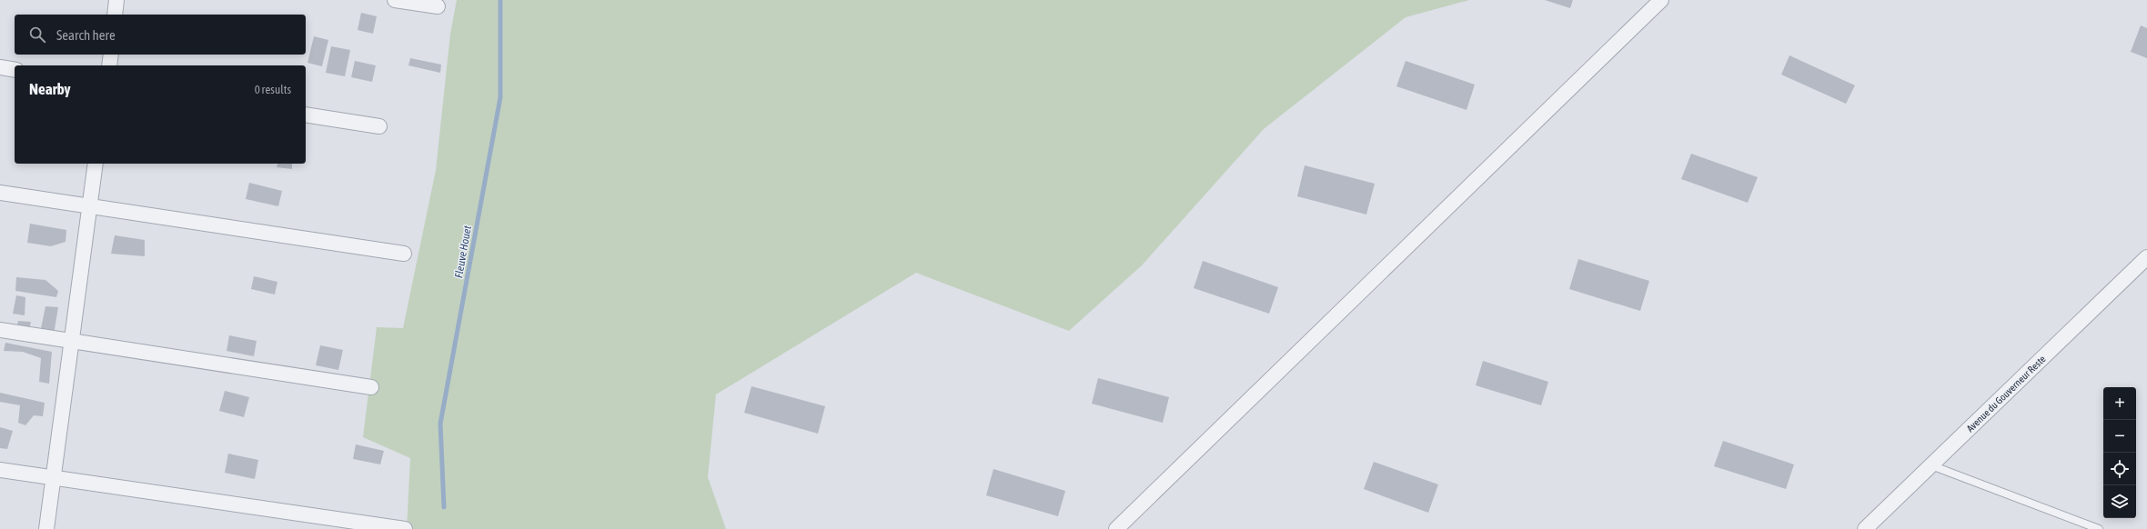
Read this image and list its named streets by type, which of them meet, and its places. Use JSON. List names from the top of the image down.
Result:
{
  "streets": {
    "street": ["Avenue du Gouverneur Reste"]
  },
  "water": ["Fleuve Houet"],
  "page": {
    "search": "Search here",
    "heading": ["Nearby", "0 results"],
    "map_buttons": ["+", "−"]
  }
}
